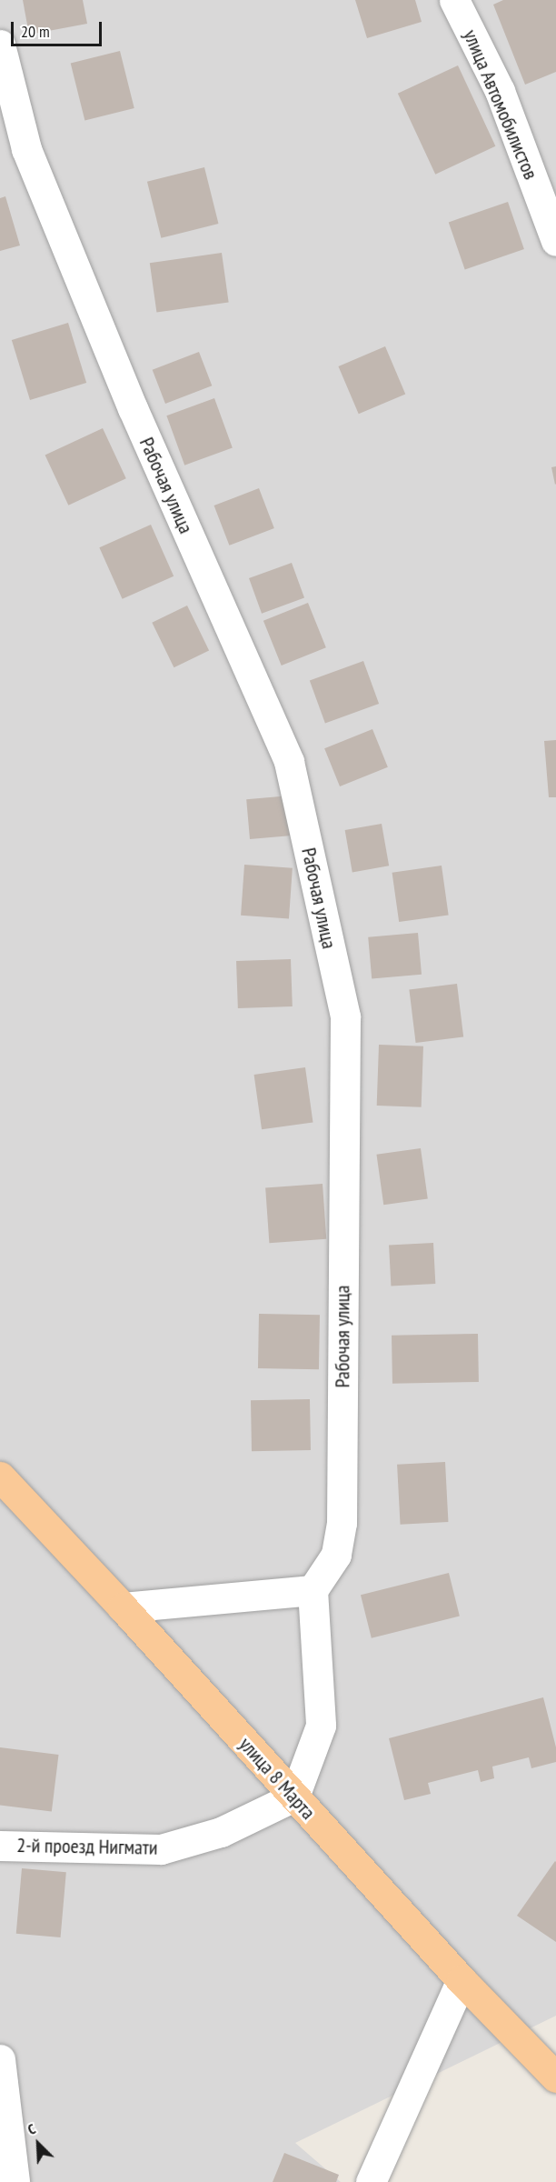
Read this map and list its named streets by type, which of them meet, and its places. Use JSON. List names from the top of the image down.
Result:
{
  "streets": {
    "main road": ["улица 8 Марта"],
    "street": ["улица Автомобилистов", "Рабочая улица", "2-й проезд Нигмати"]
  },
  "crossings": [
    ["улица 8 Марта", "2-й проезд Нигмати"]
  ],
  "scale_bar": "20 m",
  "north": "top left"
}
